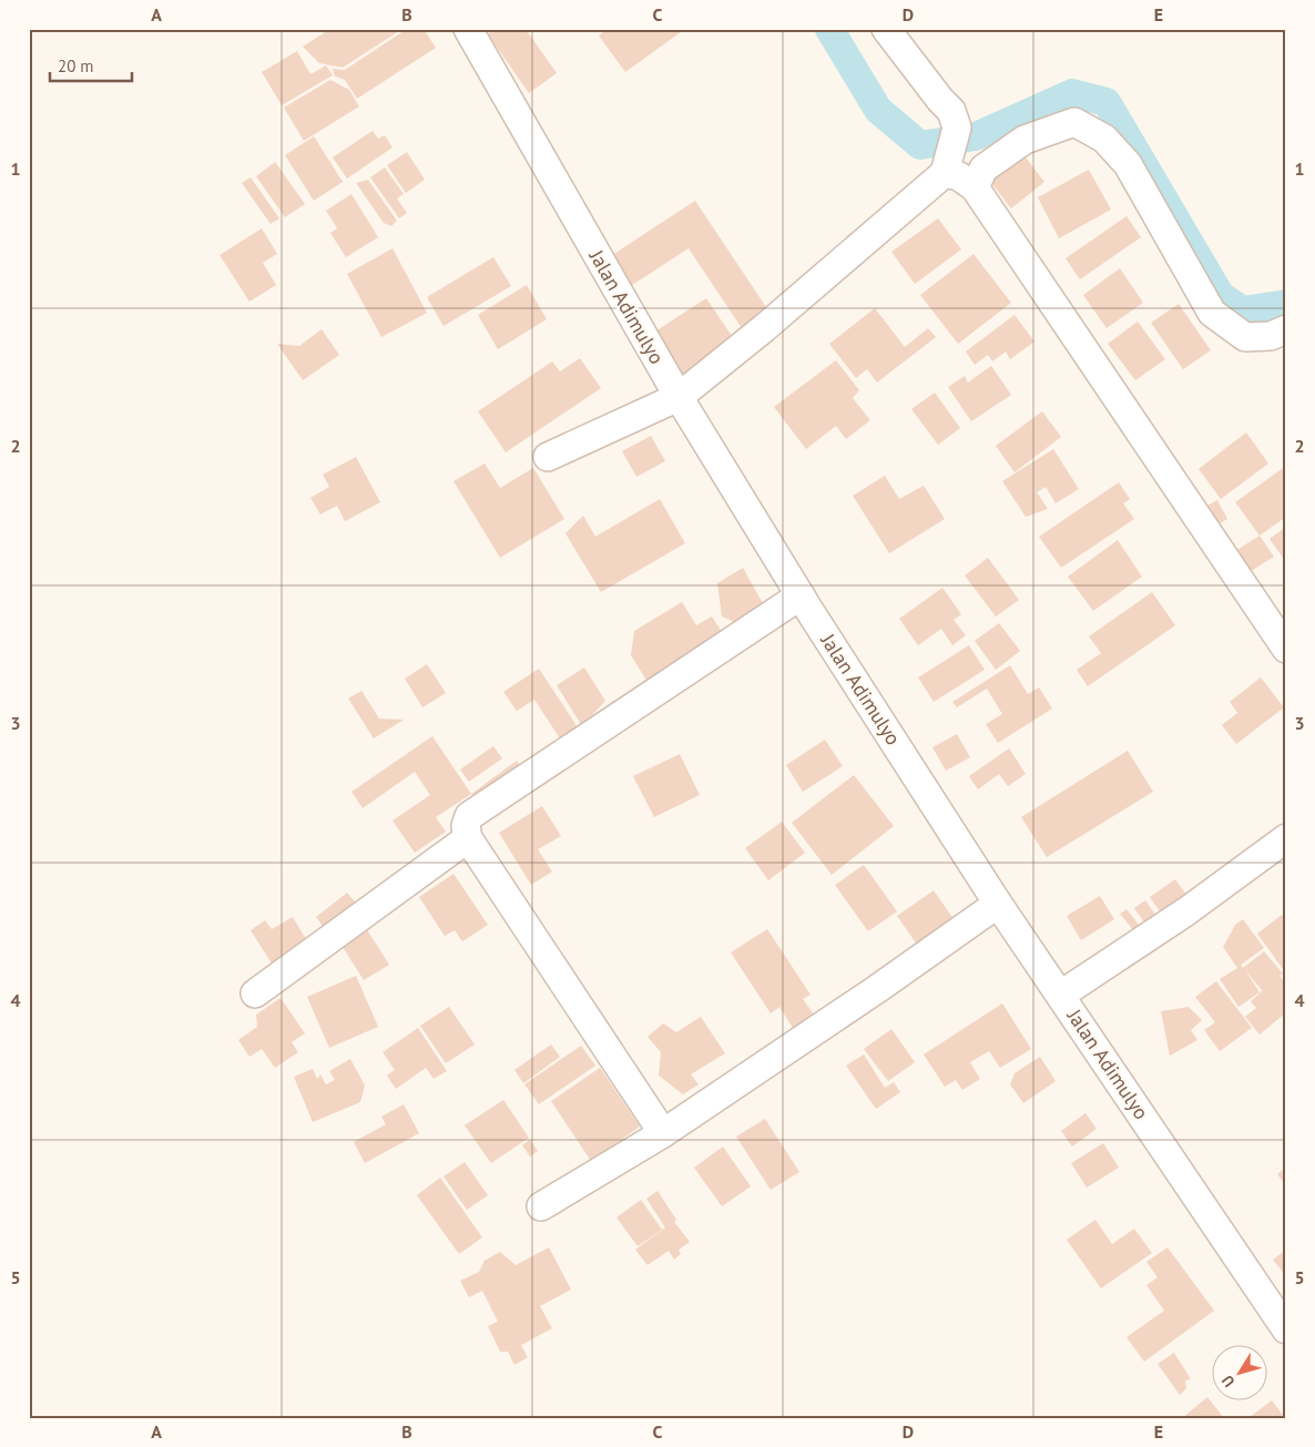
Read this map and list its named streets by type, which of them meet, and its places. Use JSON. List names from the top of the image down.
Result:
{
  "streets": {
    "street": ["Jalan Adimulyo"]
  },
  "scale_bar": "20 m",
  "north": "bottom left",
  "grid": {
    "columns": [
      "A",
      "B",
      "C",
      "D",
      "E"
    ],
    "rows": [
      "1",
      "2",
      "3",
      "4",
      "5"
    ]
  }
}
